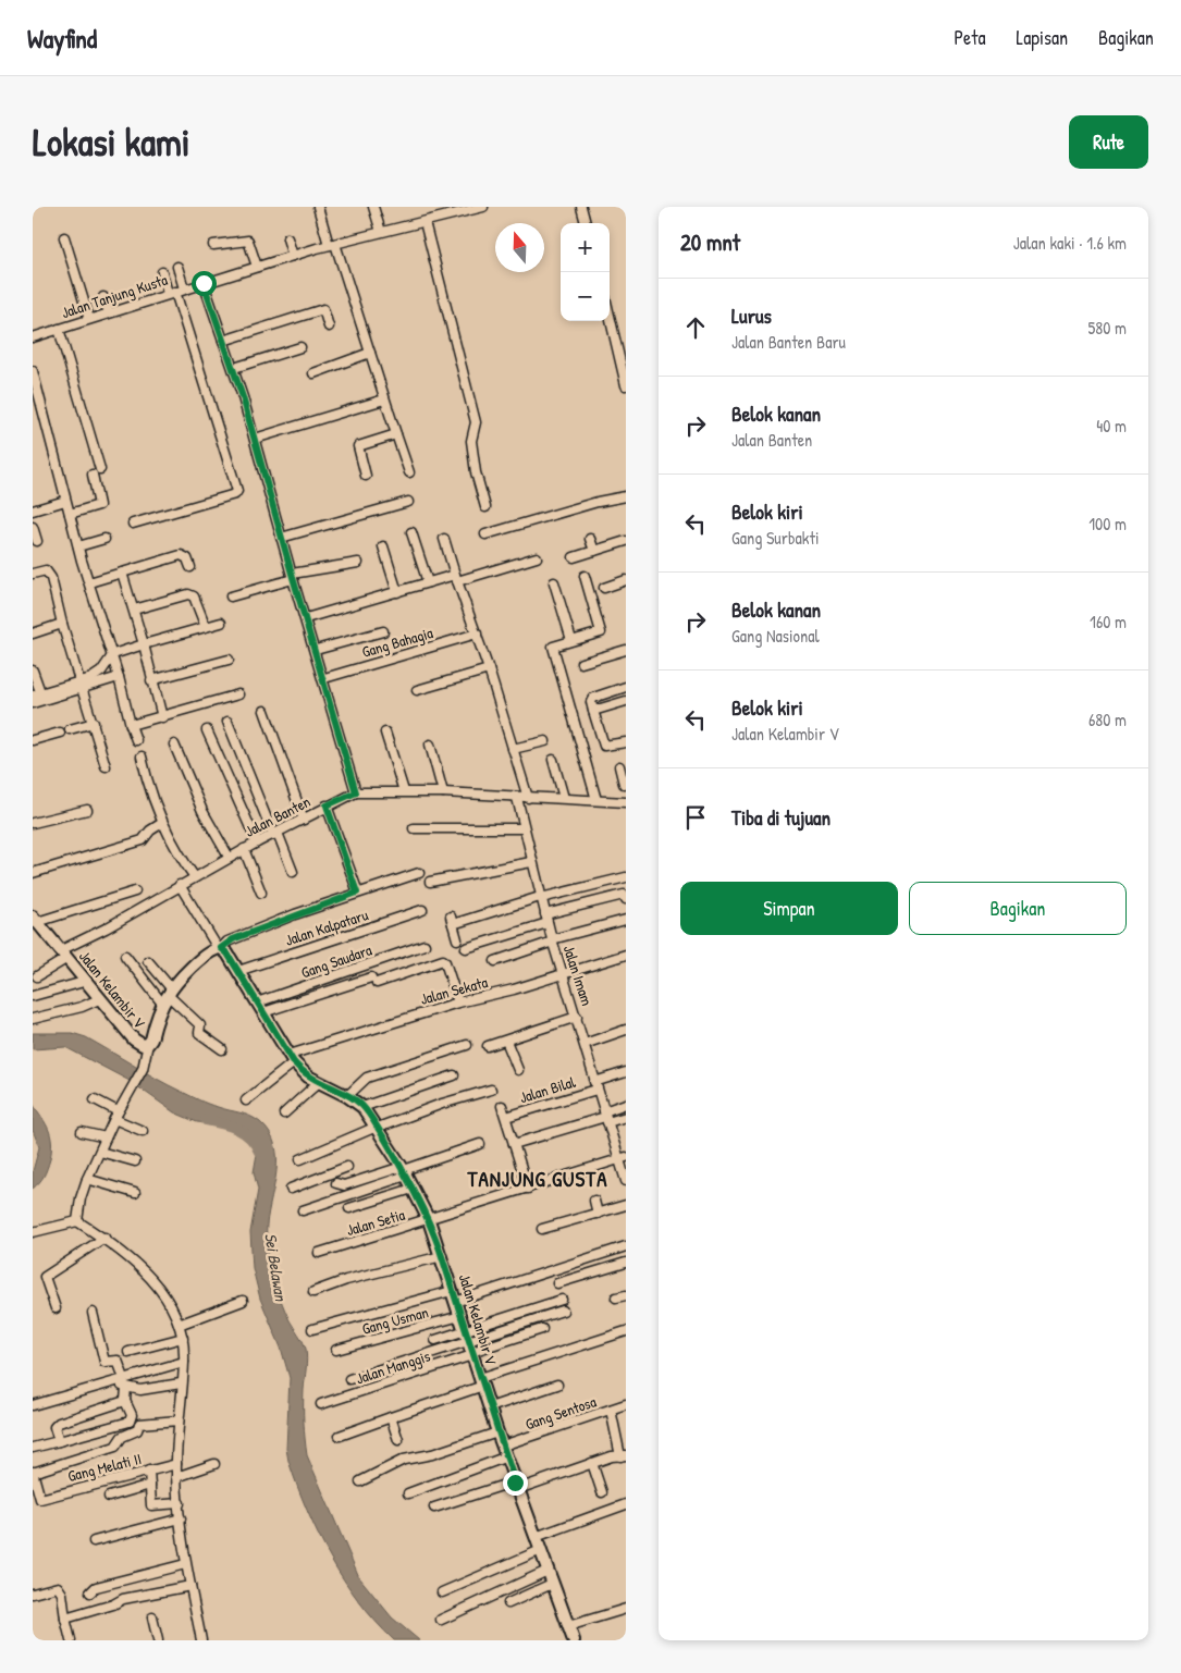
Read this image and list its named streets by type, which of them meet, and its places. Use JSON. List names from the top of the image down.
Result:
{
  "streets": {
    "main road": ["Jalan Kelambir V"],
    "street": [
      "Jalan Tanjung Kusta",
      "Gang Bahagia",
      "Jalan Banten",
      "Jalan Kalpataru",
      "Gang Saudara",
      "Jalan Imam",
      "Jalan Sekata",
      "Jalan Bilal",
      "Jalan Setia",
      "Gang Usman",
      "Jalan Manggis",
      "Gang Sentosa",
      "Gang Melati II"
    ]
  },
  "crossings": [
    ["Jalan Banten", "Jalan Imam"],
    ["Jalan Banten", "Jalan Kelambir V"],
    ["Jalan Kalpataru", "Jalan Kelambir V"],
    ["Gang Saudara", "Jalan Kelambir V"],
    ["Jalan Imam", "Jalan Sekata"],
    ["Jalan Imam", "Jalan Bilal"],
    ["Jalan Imam", "Jalan Setia"],
    ["Jalan Kelambir V", "Jalan Sekata"],
    ["Jalan Kelambir V", "Jalan Setia"],
    ["Jalan Kelambir V", "Gang Usman"],
    ["Jalan Kelambir V", "Jalan Manggis"],
    ["Jalan Kelambir V", "Gang Sentosa"]
  ],
  "districts": ["TANJUNG GUSTA"],
  "water": ["Sei Belawan"],
  "north": "top",
  "page": {
    "header": "Wayfind",
    "nav": ["Peta", "Lapisan", "Bagikan"],
    "buttons": [
      "Rute",
      ["Simpan", "Bagikan"]
    ],
    "title": "Lokasi kami",
    "heading": ["20 mnt", "Jalan kaki · 1.6 km"],
    "map_buttons": ["+", "−"],
    "list": [
      ["Lurus", "Jalan Banten Baru", "580 m"],
      ["Belok kanan", "Jalan Banten", "40 m"],
      ["Belok kiri", "Gang Surbakti", "100 m"],
      ["Belok kanan", "Gang Nasional", "160 m"],
      ["Belok kiri", "Jalan Kelambir V", "680 m"],
      "Tiba di tujuan"
    ]
  }
}
